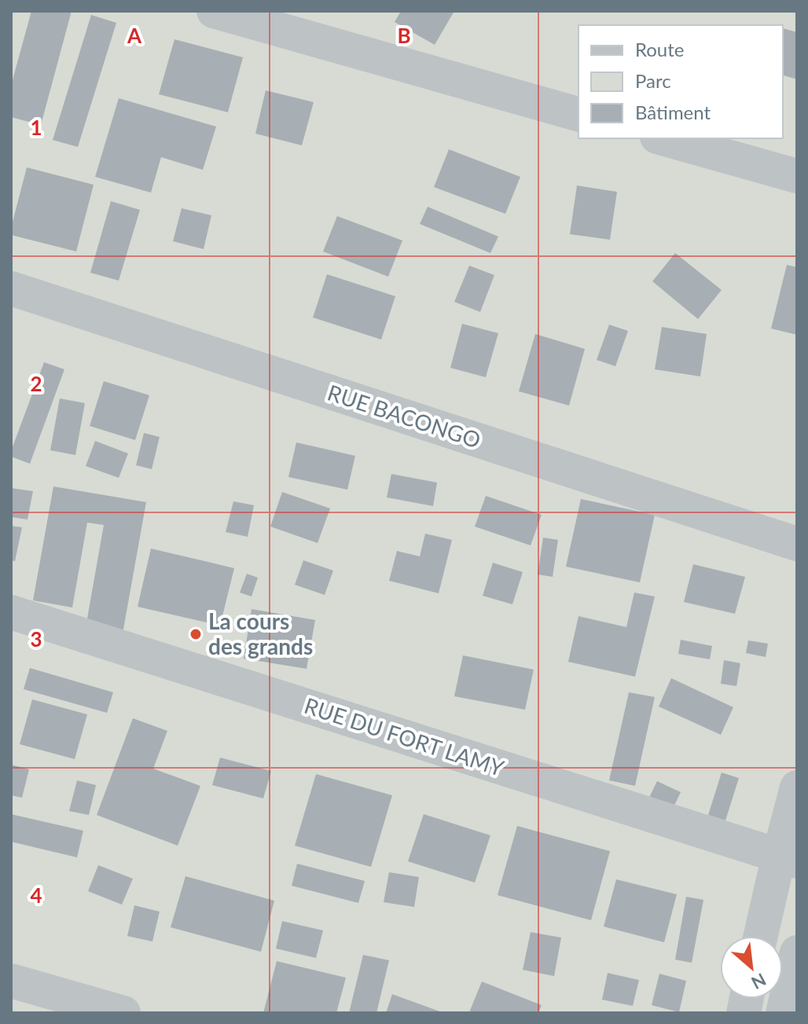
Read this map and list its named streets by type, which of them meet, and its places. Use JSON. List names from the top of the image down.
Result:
{
  "streets": {
    "street": ["RUE BACONGO", "RUE DU FORT LAMY"]
  },
  "places": ["La cours des grands"],
  "legend": ["Route", "Parc", "Bâtiment"],
  "north": "bottom right",
  "grid": {
    "columns": ["A", "B"],
    "rows": [
      "1",
      "2",
      "3",
      "4"
    ]
  }
}
